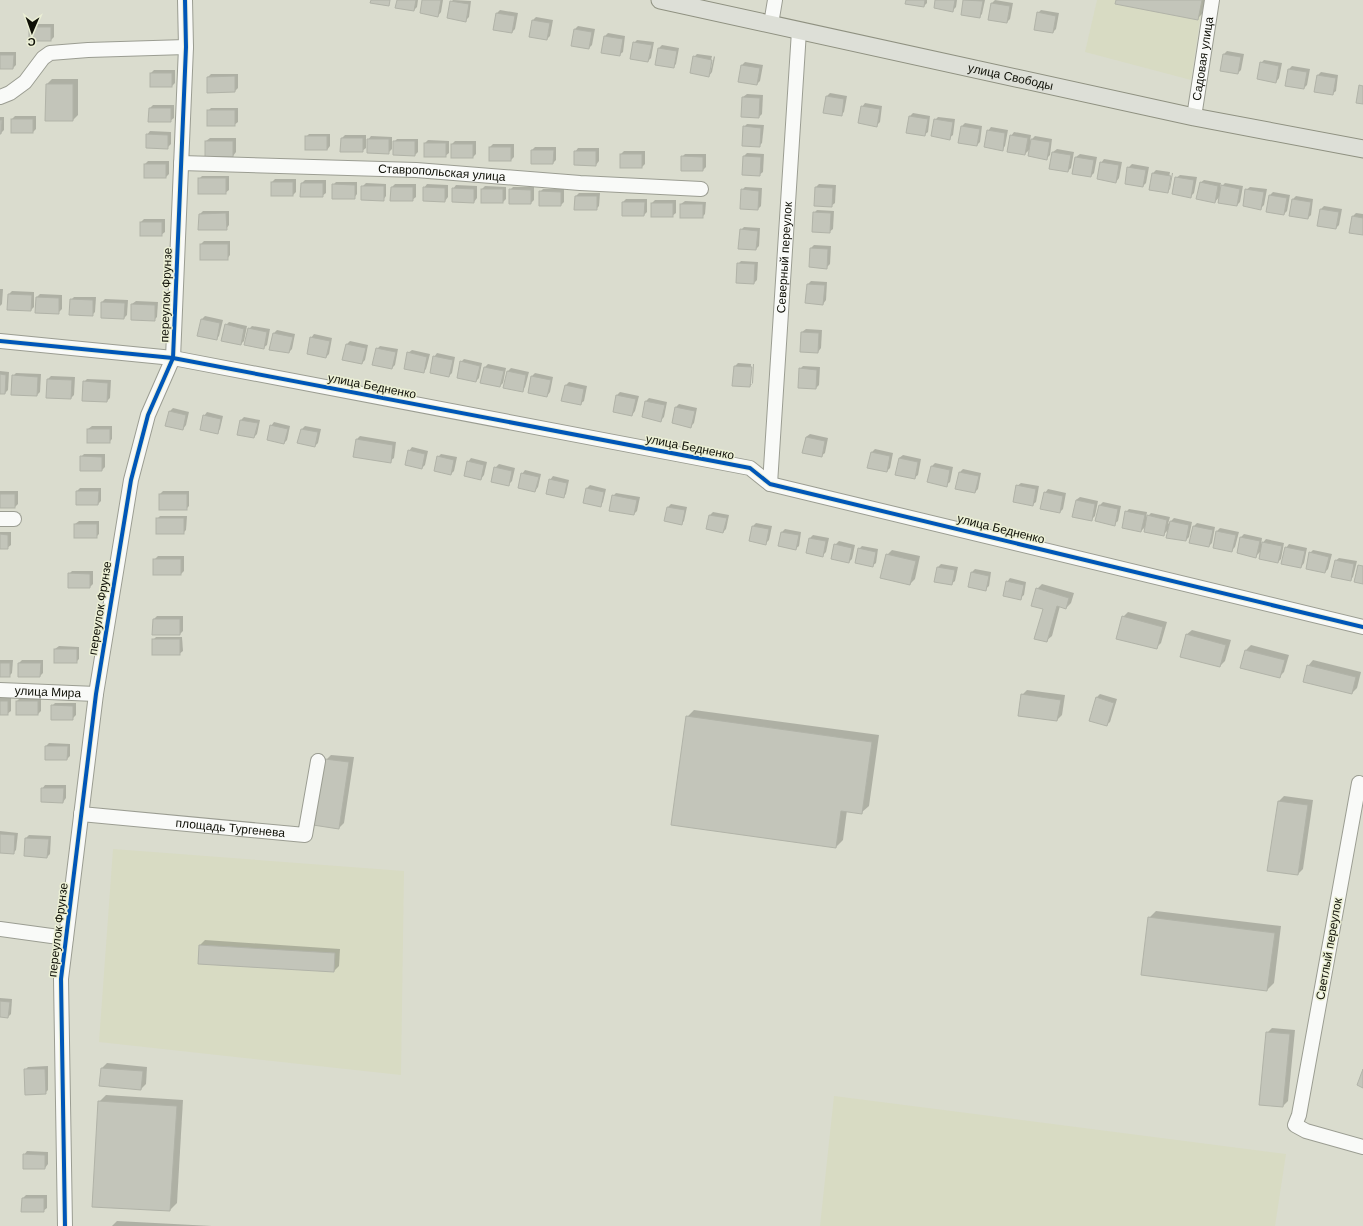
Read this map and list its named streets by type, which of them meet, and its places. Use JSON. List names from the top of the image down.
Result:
{
  "streets": {
    "main road": ["улица Свободы"],
    "street": [
      "Садовая улица",
      "Ставропольская улица",
      "Северный переулок",
      "переулок Фрунзе",
      "улица Бедненко",
      "улица Мира",
      "площадь Тургенева",
      "Светлый переулок"
    ]
  },
  "crossings": [
    ["Садовая улица", "улица Свободы"],
    ["улица Свободы", "Северный переулок"],
    ["Ставропольская улица", "переулок Фрунзе"],
    ["Северный переулок", "улица Бедненко"],
    ["переулок Фрунзе", "улица Бедненко"],
    ["переулок Фрунзе", "улица Мира"],
    ["переулок Фрунзе", "площадь Тургенева"]
  ],
  "north": "bottom"
}
